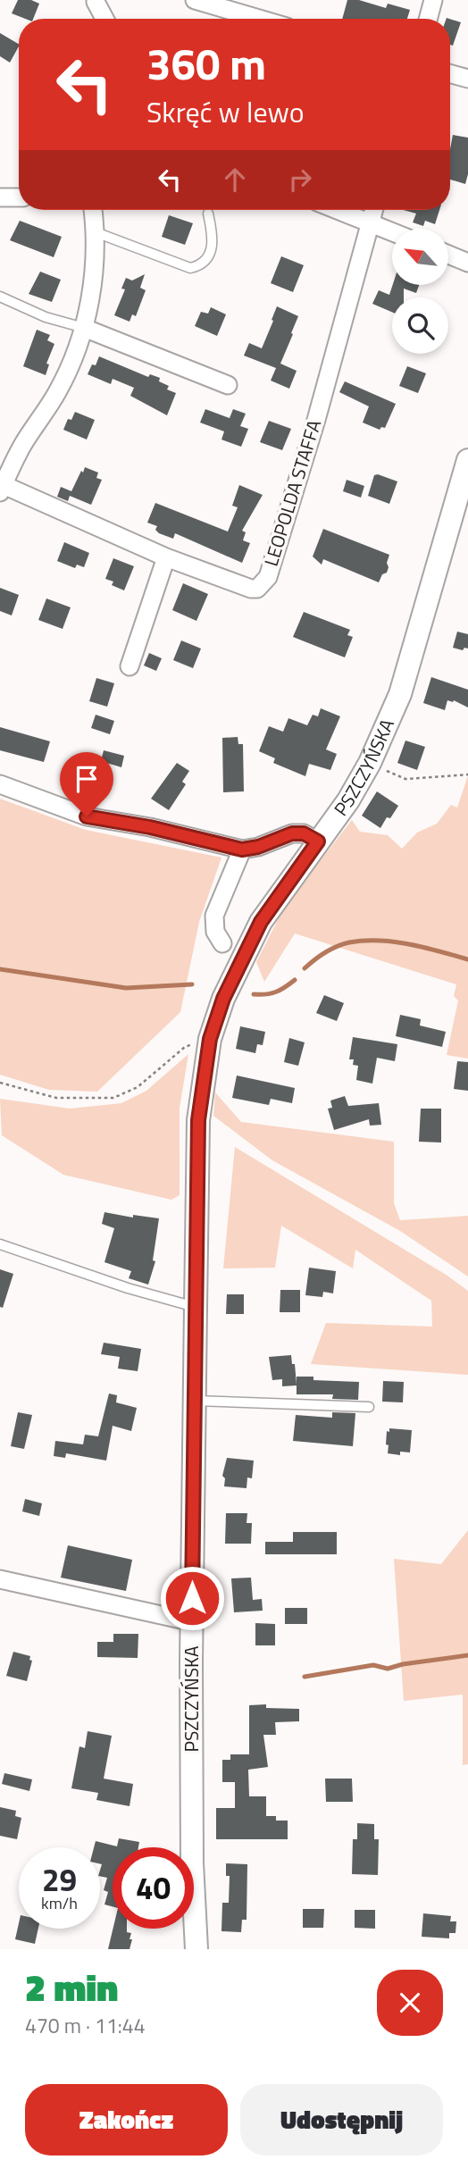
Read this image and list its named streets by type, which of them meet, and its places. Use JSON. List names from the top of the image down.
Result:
{
  "streets": {
    "street": ["LEOPOLDA STAFFA", "PSZCZYŃSKA"]
  },
  "north": "top left",
  "page": {
    "turn": ["360 m", "Skręć w lewo"],
    "speed": "29 km/h",
    "limit": "40",
    "heading": ["2 min", "470 m · 11:44"],
    "buttons": ["Zakończ", "Udostępnij"]
  }
}
